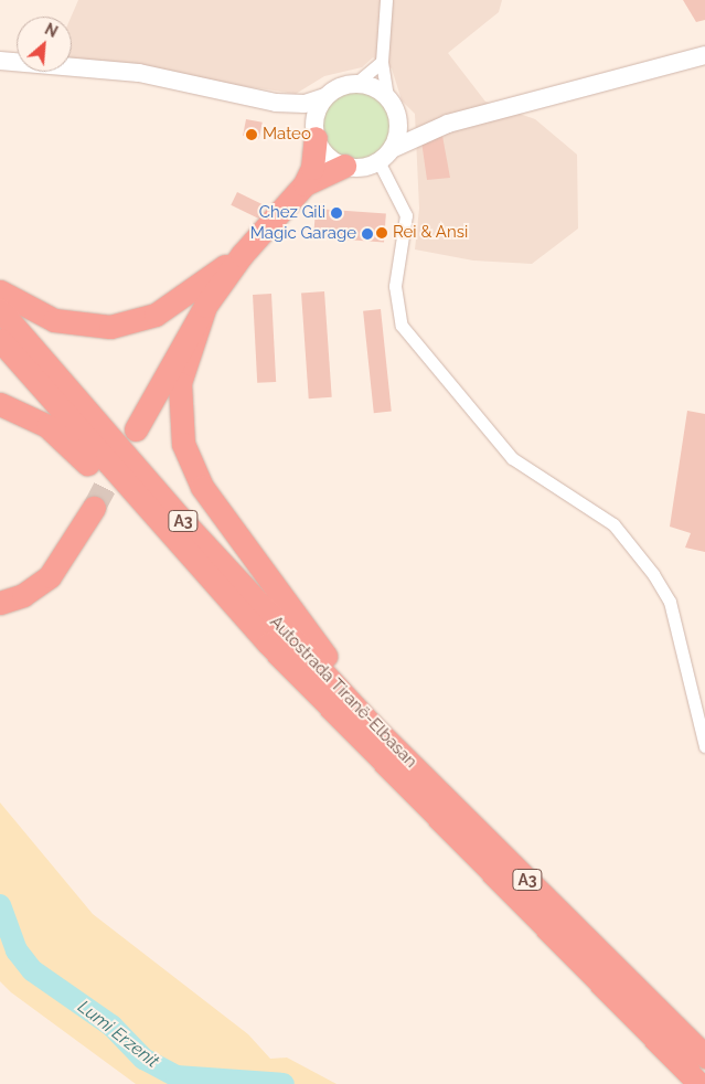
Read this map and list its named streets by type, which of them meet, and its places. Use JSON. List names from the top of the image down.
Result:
{
  "streets": {
    "highway": ["A3", "Autostrada Tiranë-Elbasan"]
  },
  "water": ["Lumi Erzenit"],
  "places": [
    "Mateo",
    "Chez Gili",
    "Rei & Ansi",
    "Magic Garage"
  ],
  "north": "top right"
}
